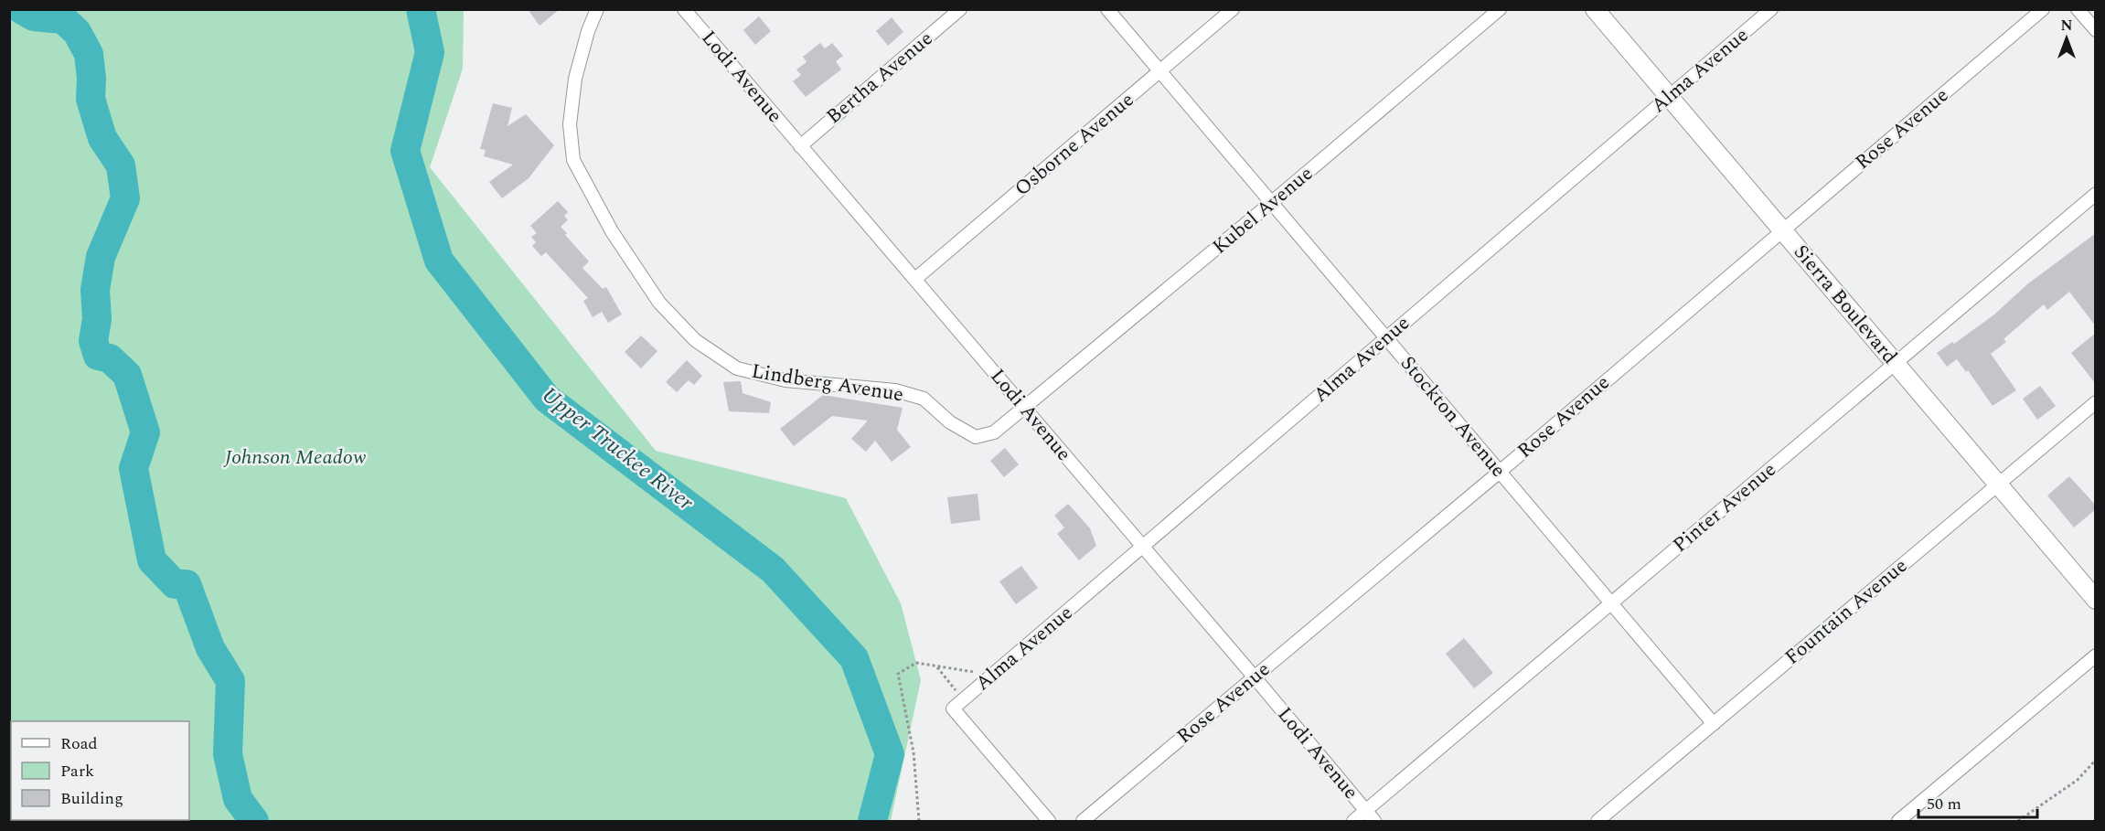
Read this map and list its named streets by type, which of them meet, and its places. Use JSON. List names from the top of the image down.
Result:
{
  "streets": {
    "street": [
      "Alma Avenue",
      "Lodi Avenue",
      "Bertha Avenue",
      "Rose Avenue",
      "Osborne Avenue",
      "Kubel Avenue",
      "Sierra Boulevard",
      "Lindberg Avenue",
      "Stockton Avenue",
      "Pinter Avenue",
      "Fountain Avenue"
    ]
  },
  "crossings": [
    ["Alma Avenue", "Lodi Avenue"],
    ["Alma Avenue", "Sierra Boulevard"],
    ["Alma Avenue", "Stockton Avenue"],
    ["Lodi Avenue", "Bertha Avenue"],
    ["Lodi Avenue", "Rose Avenue"],
    ["Lodi Avenue", "Osborne Avenue"],
    ["Lodi Avenue", "Kubel Avenue"],
    ["Lodi Avenue", "Lindberg Avenue"],
    ["Lodi Avenue", "Pinter Avenue"],
    ["Rose Avenue", "Sierra Boulevard"],
    ["Rose Avenue", "Stockton Avenue"],
    ["Osborne Avenue", "Stockton Avenue"],
    ["Kubel Avenue", "Lindberg Avenue"],
    ["Kubel Avenue", "Stockton Avenue"],
    ["Sierra Boulevard", "Pinter Avenue"],
    ["Sierra Boulevard", "Fountain Avenue"],
    ["Stockton Avenue", "Pinter Avenue"],
    ["Stockton Avenue", "Fountain Avenue"]
  ],
  "water": ["Upper Truckee River"],
  "parks": ["Johnson Meadow"],
  "legend": ["Road", "Park", "Building"],
  "scale_bar": "50 m",
  "north": "top"
}
